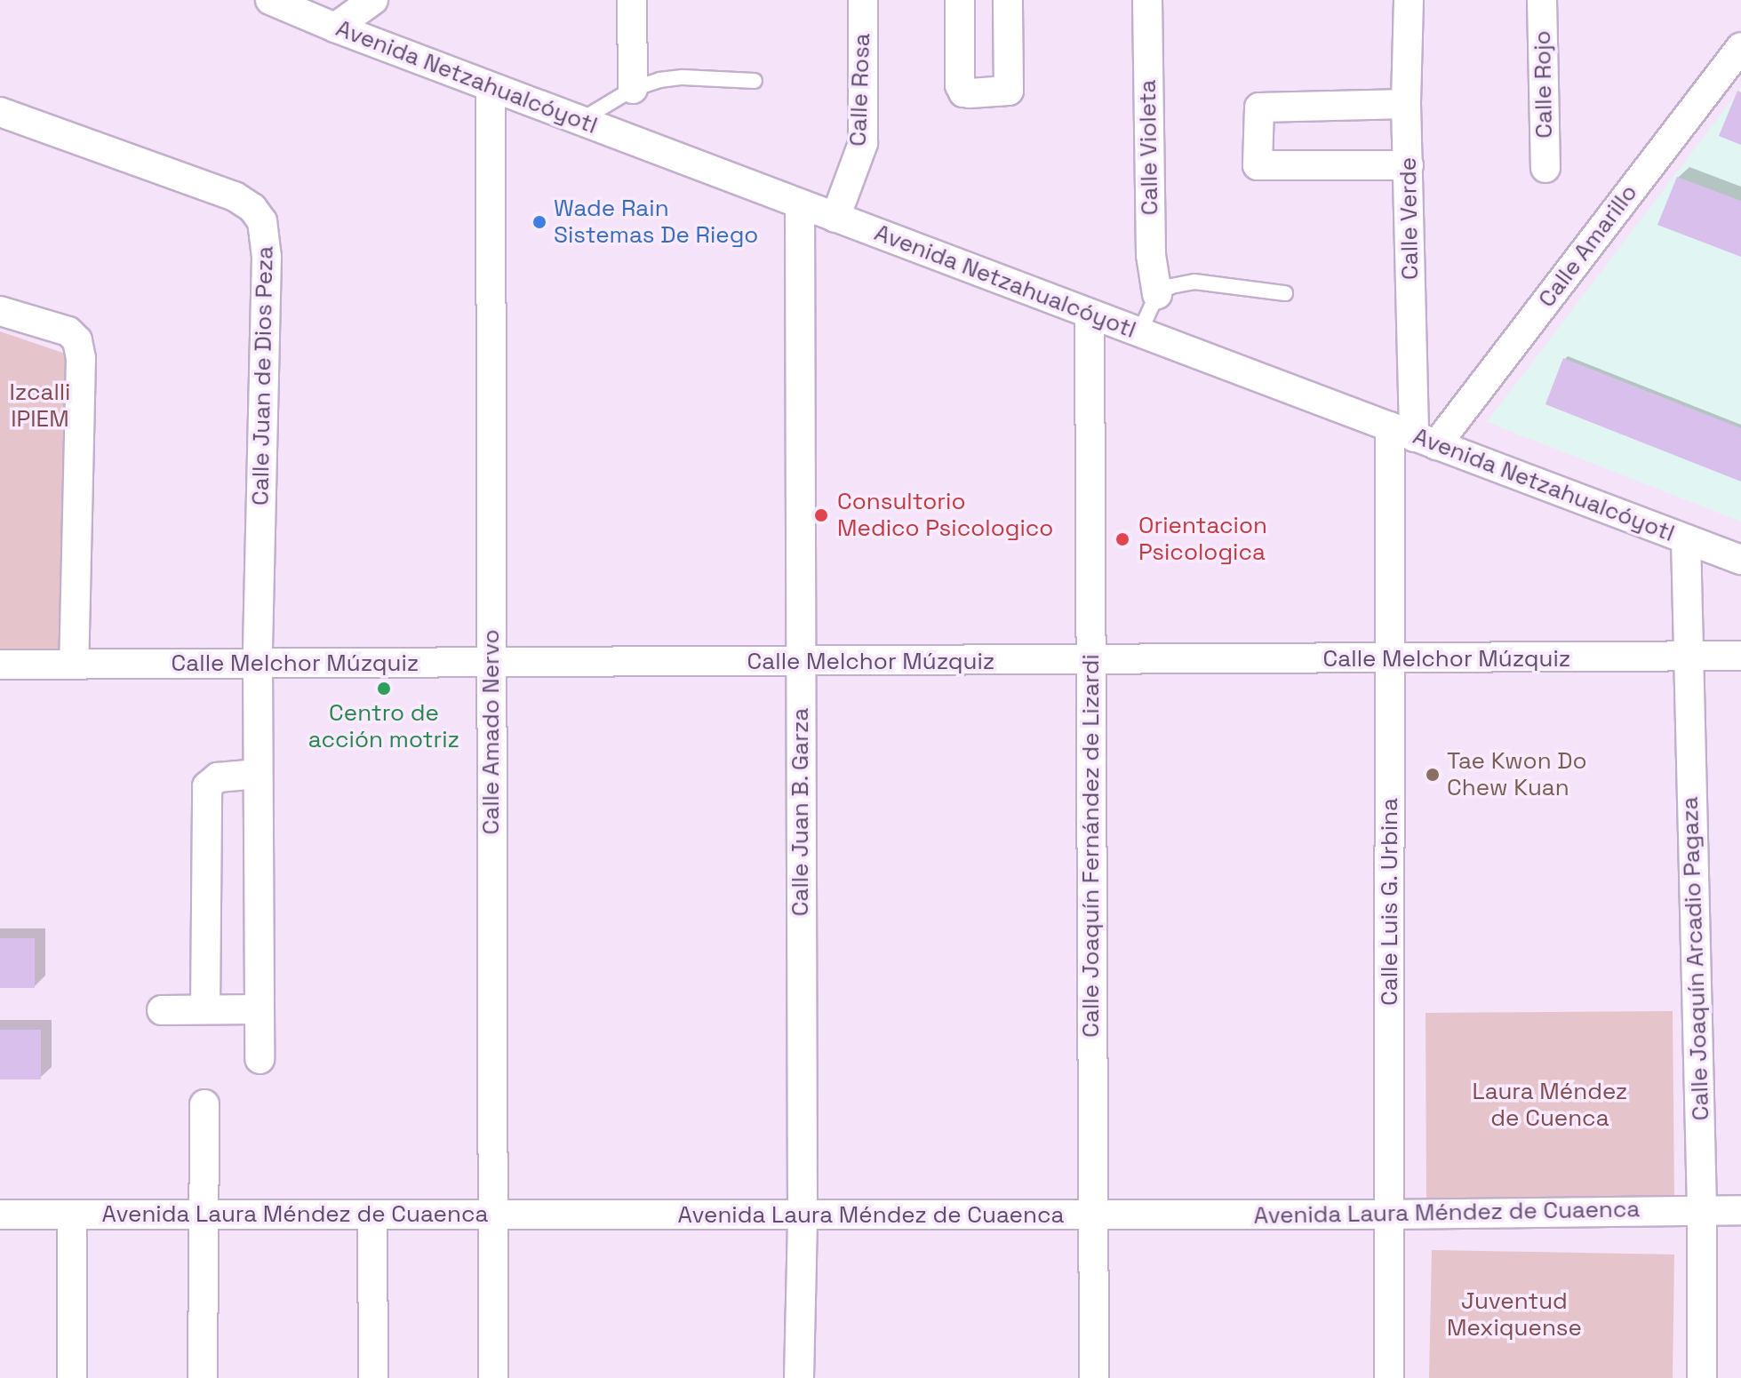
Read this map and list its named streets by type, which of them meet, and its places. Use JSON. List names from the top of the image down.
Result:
{
  "streets": {
    "street": [
      "Avenida Netzahualcóyotl",
      "Calle Rojo",
      "Calle Rosa",
      "Calle Violeta",
      "Calle Verde",
      "Calle Amarillo",
      "Calle Juan de Dios Peza",
      "Calle Melchor Múzquiz",
      "Calle Amado Nervo",
      "Calle Juan B. Garza",
      "Calle Joaquín Fernández de Lizardi",
      "Calle Luis G. Urbina",
      "Calle Joaquín Arcadio Pagaza",
      "Avenida Laura Méndez de Cuaenca"
    ]
  },
  "crossings": [
    ["Avenida Netzahualcóyotl", "Calle Rosa"],
    ["Avenida Netzahualcóyotl", "Calle Verde"],
    ["Avenida Netzahualcóyotl", "Calle Amarillo"],
    ["Avenida Netzahualcóyotl", "Calle Amado Nervo"],
    ["Avenida Netzahualcóyotl", "Calle Juan B. Garza"],
    ["Avenida Netzahualcóyotl", "Calle Joaquín Fernández de Lizardi"],
    ["Avenida Netzahualcóyotl", "Calle Luis G. Urbina"],
    ["Avenida Netzahualcóyotl", "Calle Joaquín Arcadio Pagaza"],
    ["Calle Verde", "Calle Amarillo"],
    ["Calle Verde", "Calle Luis G. Urbina"],
    ["Calle Amarillo", "Calle Luis G. Urbina"],
    ["Calle Juan de Dios Peza", "Calle Melchor Múzquiz"],
    ["Calle Melchor Múzquiz", "Calle Amado Nervo"],
    ["Calle Melchor Múzquiz", "Calle Juan B. Garza"],
    ["Calle Melchor Múzquiz", "Calle Joaquín Fernández de Lizardi"],
    ["Calle Melchor Múzquiz", "Calle Luis G. Urbina"],
    ["Calle Melchor Múzquiz", "Calle Joaquín Arcadio Pagaza"],
    ["Calle Amado Nervo", "Avenida Laura Méndez de Cuaenca"],
    ["Calle Juan B. Garza", "Avenida Laura Méndez de Cuaenca"],
    ["Calle Joaquín Fernández de Lizardi", "Avenida Laura Méndez de Cuaenca"],
    ["Calle Luis G. Urbina", "Avenida Laura Méndez de Cuaenca"],
    ["Calle Joaquín Arcadio Pagaza", "Avenida Laura Méndez de Cuaenca"]
  ],
  "parks": ["Izcalli IPIEM", "Laura Méndez de Cuenca", "Juventud Mexiquense"],
  "places": [
    "Wade Rain Sistemas De Riego",
    "Consultorio Medico Psicologico",
    "Orientacion Psicologica",
    "Centro de acción motriz",
    "Tae Kwon Do Chew Kuan"
  ]
}
